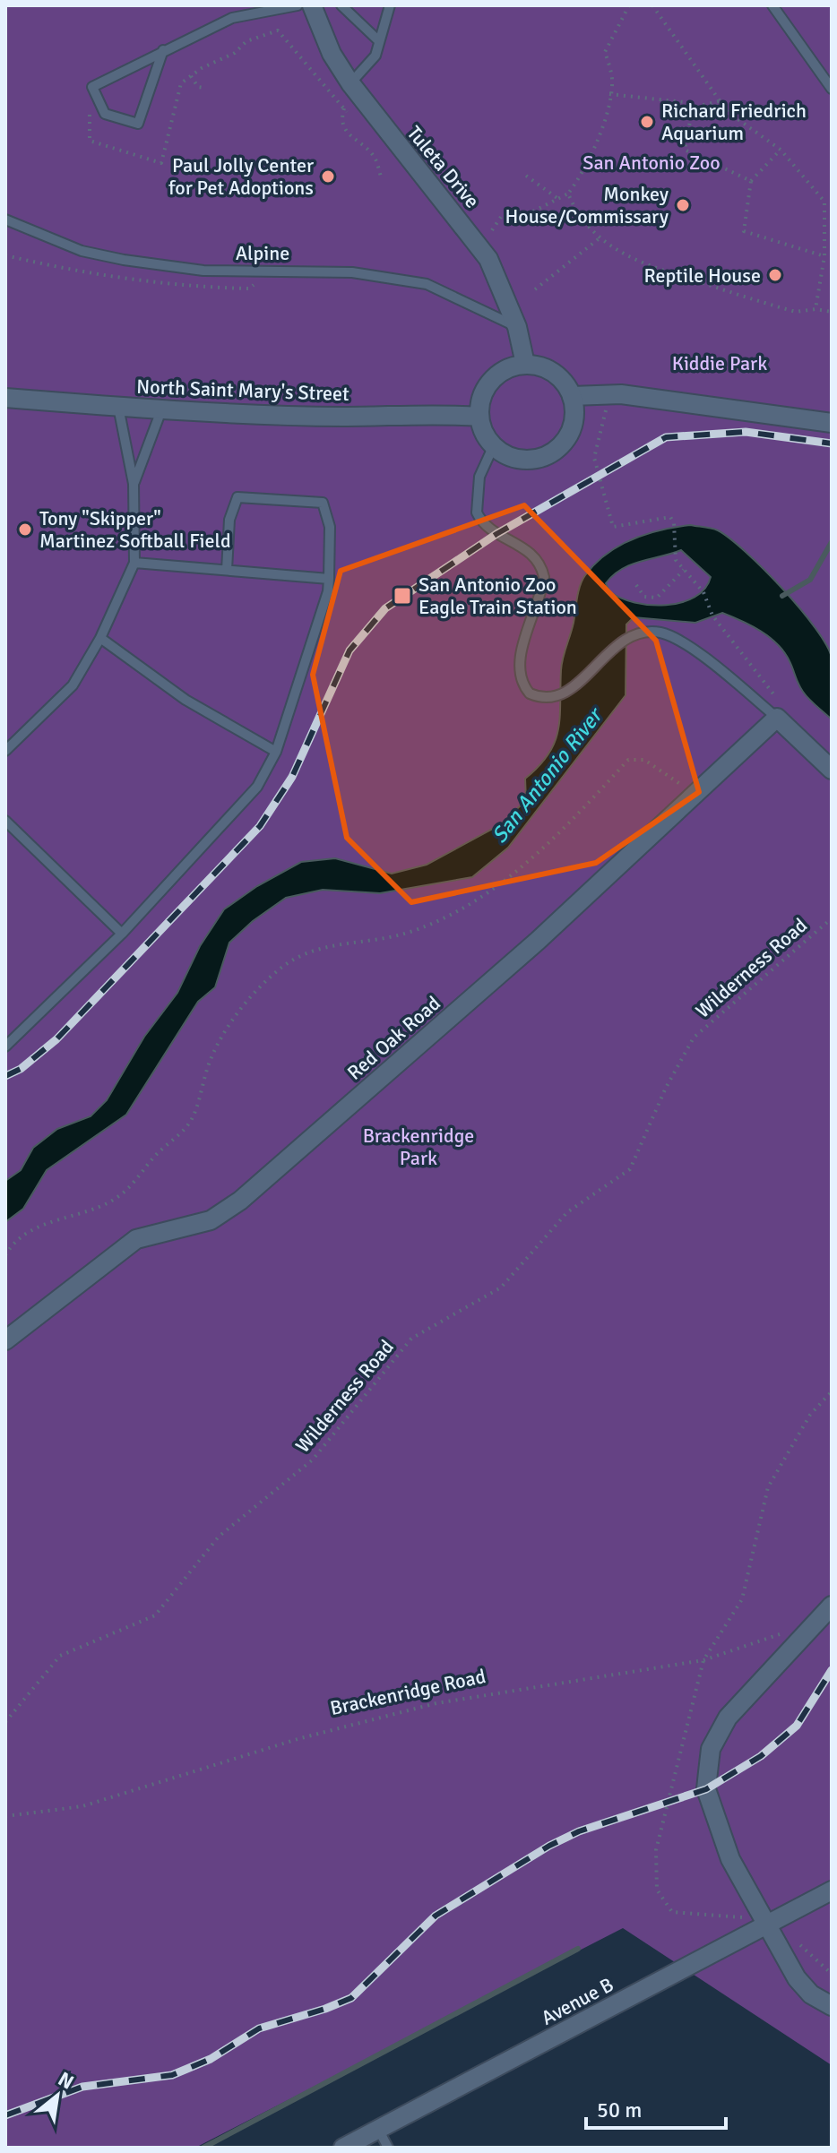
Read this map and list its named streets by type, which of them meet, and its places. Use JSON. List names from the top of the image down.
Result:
{
  "streets": {
    "street": [
      "Tuleta Drive",
      "North Saint Mary's Street",
      "Red Oak Road",
      "Avenue B"
    ],
    "lane": ["Alpine"],
    "path": ["Wilderness Road", "Brackenridge Road"]
  },
  "crossings": [
    ["Tuleta Drive", "Alpine"],
    ["Tuleta Drive", "North Saint Mary's Street"]
  ],
  "water": ["San Antonio River"],
  "parks": ["San Antonio Zoo", "Kiddie Park", "Brackenridge Park"],
  "places": {
    "other": [
      "Richard Friedrich Aquarium",
      "Paul Jolly Center for Pet Adoptions",
      "Monkey House/Commissary",
      "Reptile House",
      "Tony \"Skipper\" Martinez Softball Field"
    ],
    "transit": ["San Antonio Zoo Eagle Train Station"]
  },
  "scale_bar": "50 m",
  "north": "top right"
}
